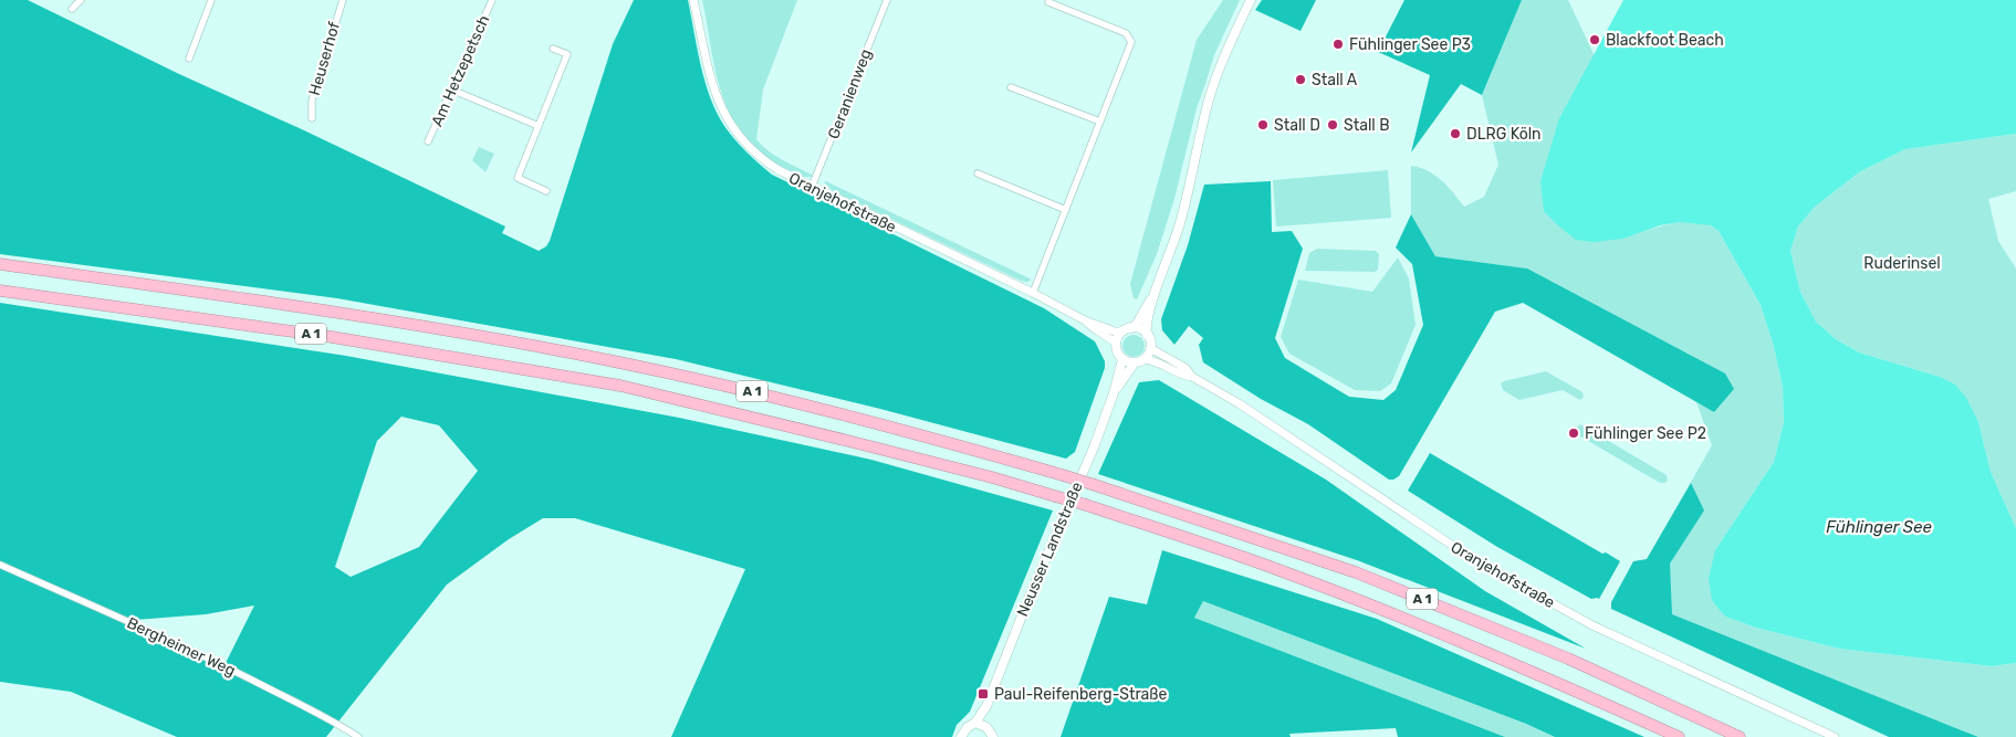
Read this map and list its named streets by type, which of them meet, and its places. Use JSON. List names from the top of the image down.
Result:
{
  "streets": {
    "highway": ["A 1"],
    "main road": ["Neusser Landstraße"],
    "street": [
      "Heuserhof",
      "Am Hetzepetsch",
      "Geranienweg",
      "Oranjehofstraße",
      "Bergheimer Weg"
    ]
  },
  "crossings": [
    ["Geranienweg", "Oranjehofstraße"],
    ["Oranjehofstraße", "Neusser Landstraße"]
  ],
  "water": ["Fühlinger See"],
  "parks": ["Ruderinsel"],
  "places": {
    "other": [
      "Blackfoot Beach",
      "Fühlinger See P3",
      "Stall A",
      "Stall D",
      "Stall B",
      "DLRG Köln",
      "Fühlinger See P2"
    ],
    "transit": ["Paul-Reifenberg-Straße"]
  }
}
